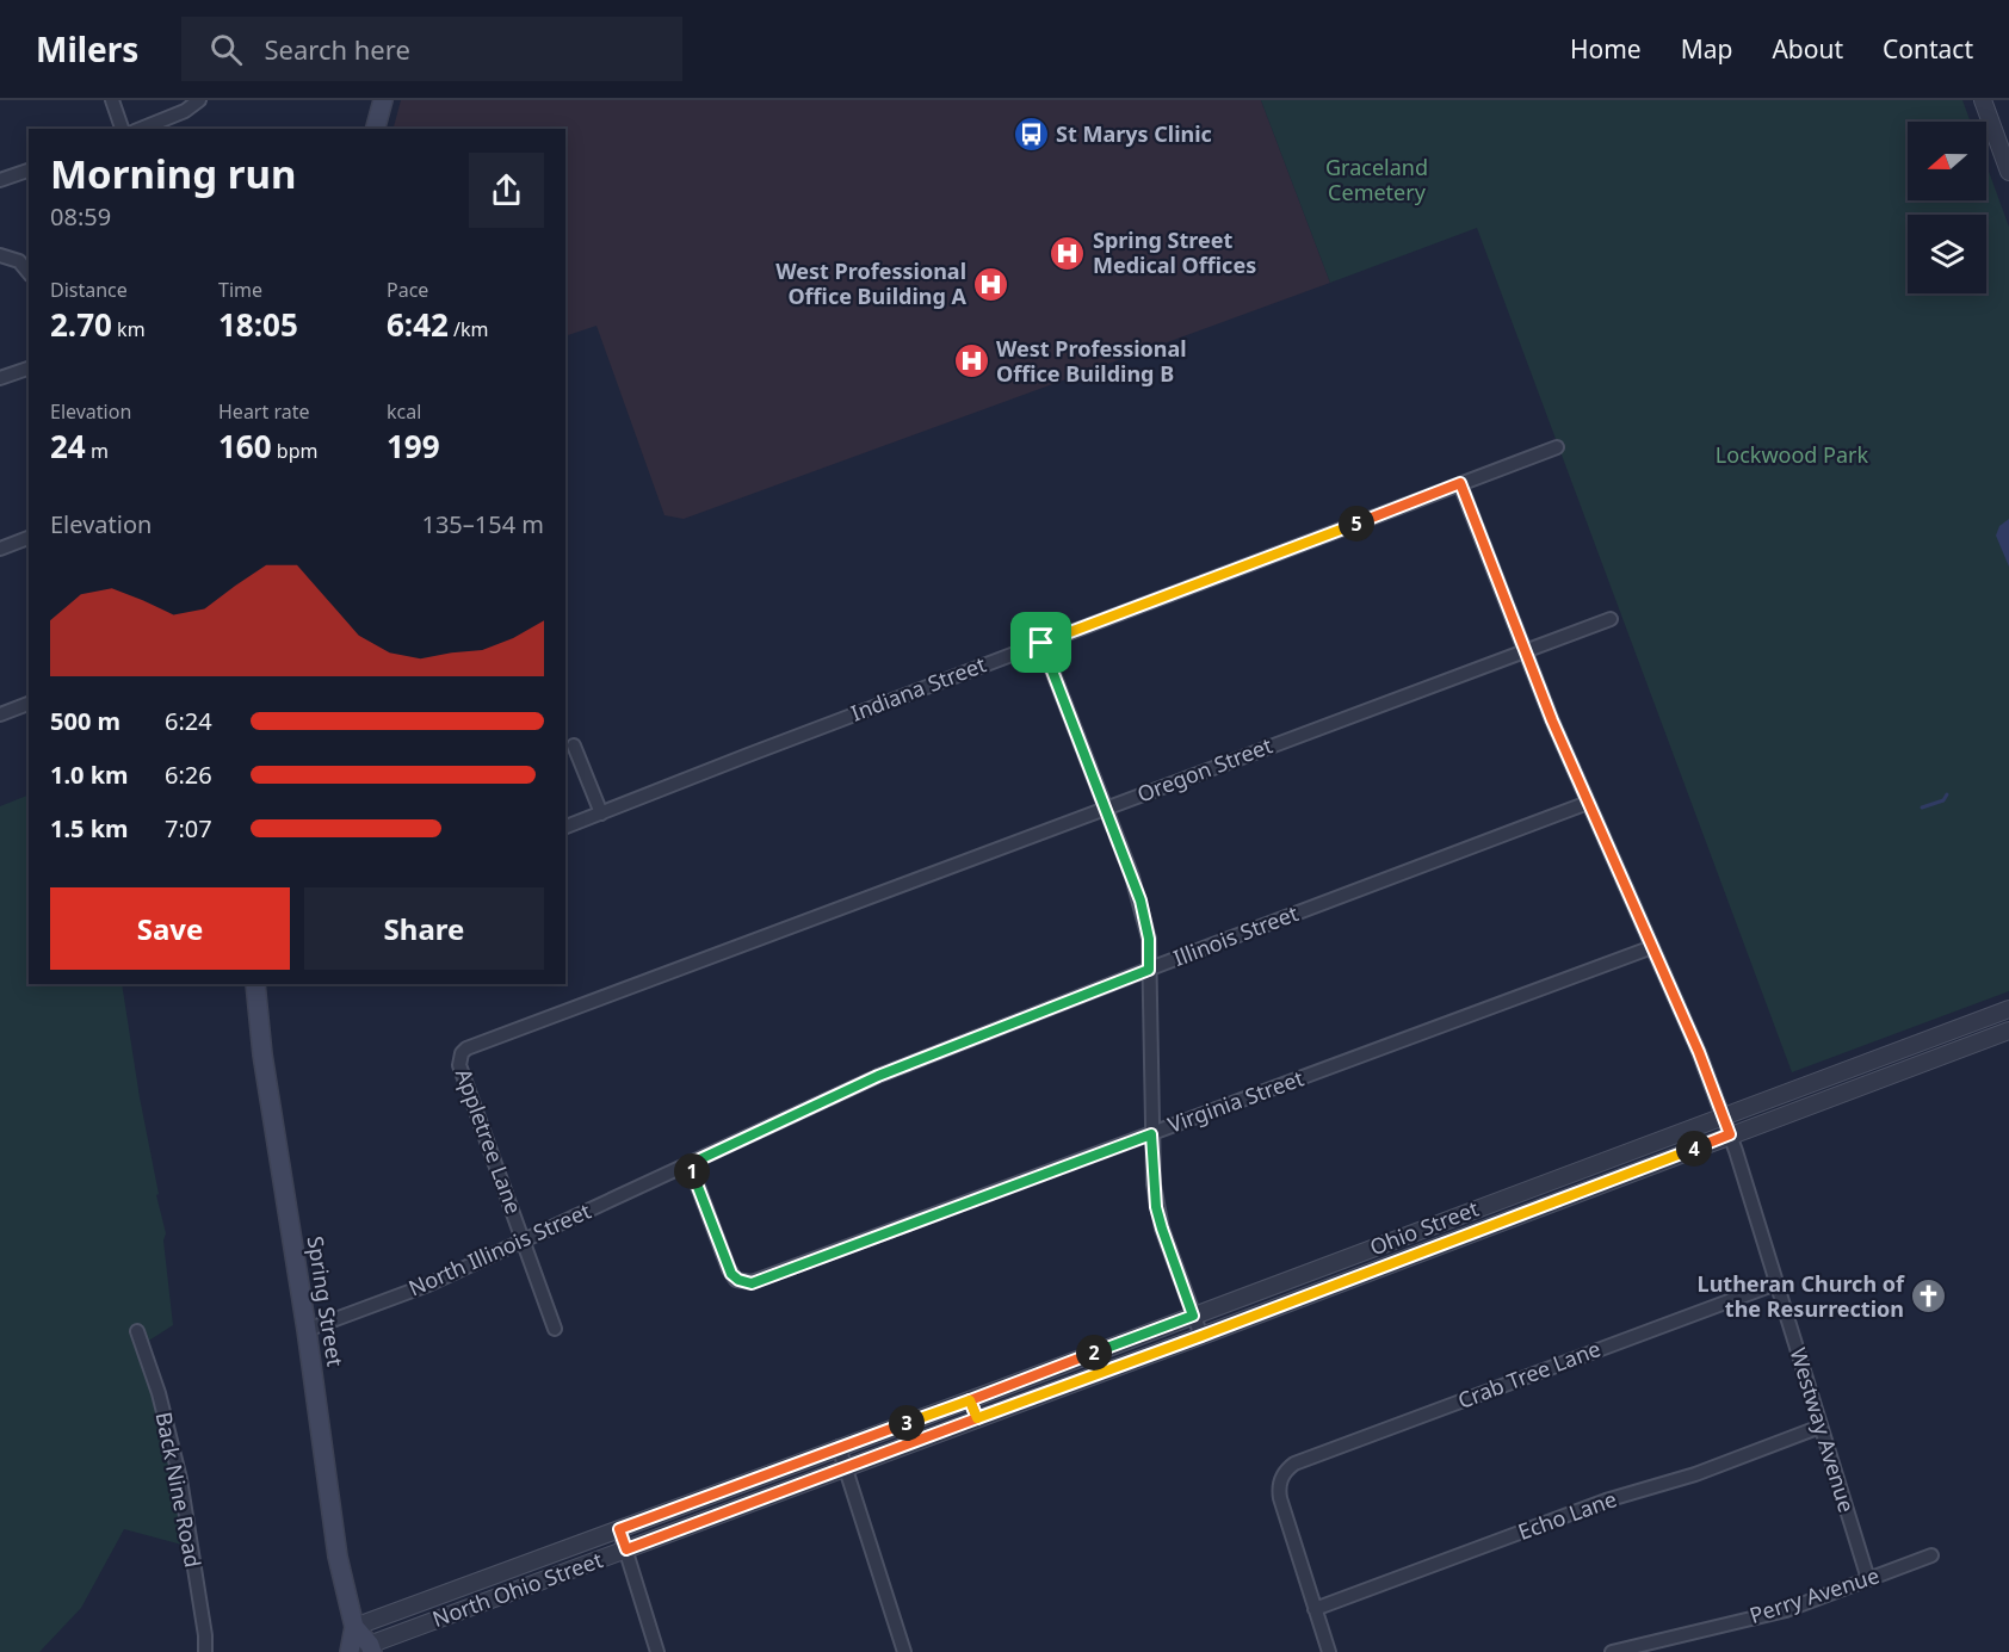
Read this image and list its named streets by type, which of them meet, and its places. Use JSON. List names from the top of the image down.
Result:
{
  "streets": {
    "main road": ["Spring Street"],
    "street": [
      "Indiana Street",
      "Oregon Street",
      "Illinois Street",
      "Virginia Street",
      "Appletree Lane",
      "Ohio Street",
      "North Illinois Street",
      "Crab Tree Lane",
      "Westway Avenue",
      "Back Nine Road",
      "Echo Lane",
      "North Ohio Street",
      "Perry Avenue"
    ]
  },
  "crossings": [
    ["Indiana Street", "Westway Avenue"],
    ["Oregon Street", "Appletree Lane"],
    ["Oregon Street", "Westway Avenue"],
    ["Illinois Street", "Virginia Street"],
    ["Illinois Street", "North Illinois Street"],
    ["Illinois Street", "Westway Avenue"],
    ["Virginia Street", "North Illinois Street"],
    ["Virginia Street", "Westway Avenue"],
    ["Appletree Lane", "North Illinois Street"],
    ["Ohio Street", "Westway Avenue"],
    ["Ohio Street", "North Ohio Street"],
    ["North Illinois Street", "Spring Street"],
    ["Spring Street", "North Ohio Street"],
    ["Crab Tree Lane", "Westway Avenue"],
    ["Crab Tree Lane", "Echo Lane"],
    ["Westway Avenue", "Echo Lane"],
    ["Westway Avenue", "Perry Avenue"]
  ],
  "parks": ["Graceland Cemetery", "Lockwood Park"],
  "places": {
    "bus stop": ["St Marys Clinic"],
    "hospital": ["Spring Street Medical Offices", "West Professional Office Building A", "West Professional Office Building B"],
    "church": ["Lutheran Church of the Resurrection"]
  },
  "north": "left",
  "page": {
    "header": "Milers",
    "search": "Search here",
    "nav": [
      "Home",
      "Map",
      "About",
      "Contact"
    ],
    "heading": ["Morning run", "08:59"],
    "stats": [
      ["Distance", "2.70 km"],
      ["Time", "18:05"],
      ["Pace", "6:42 /km"],
      ["Elevation", "24 m"],
      ["Heart rate", "160 bpm"],
      ["kcal", "199"]
    ],
    "chart": ["Elevation", "135–154 m"],
    "pins": [
      "5",
      "4",
      "1",
      "2",
      "3"
    ],
    "list": [
      {
        "name": "500 m",
        "note": "6:24"
      },
      {
        "name": "1.0 km",
        "note": "6:26"
      },
      {
        "name": "1.5 km",
        "note": "7:07"
      }
    ],
    "buttons": ["Save", "Share"]
  }
}
